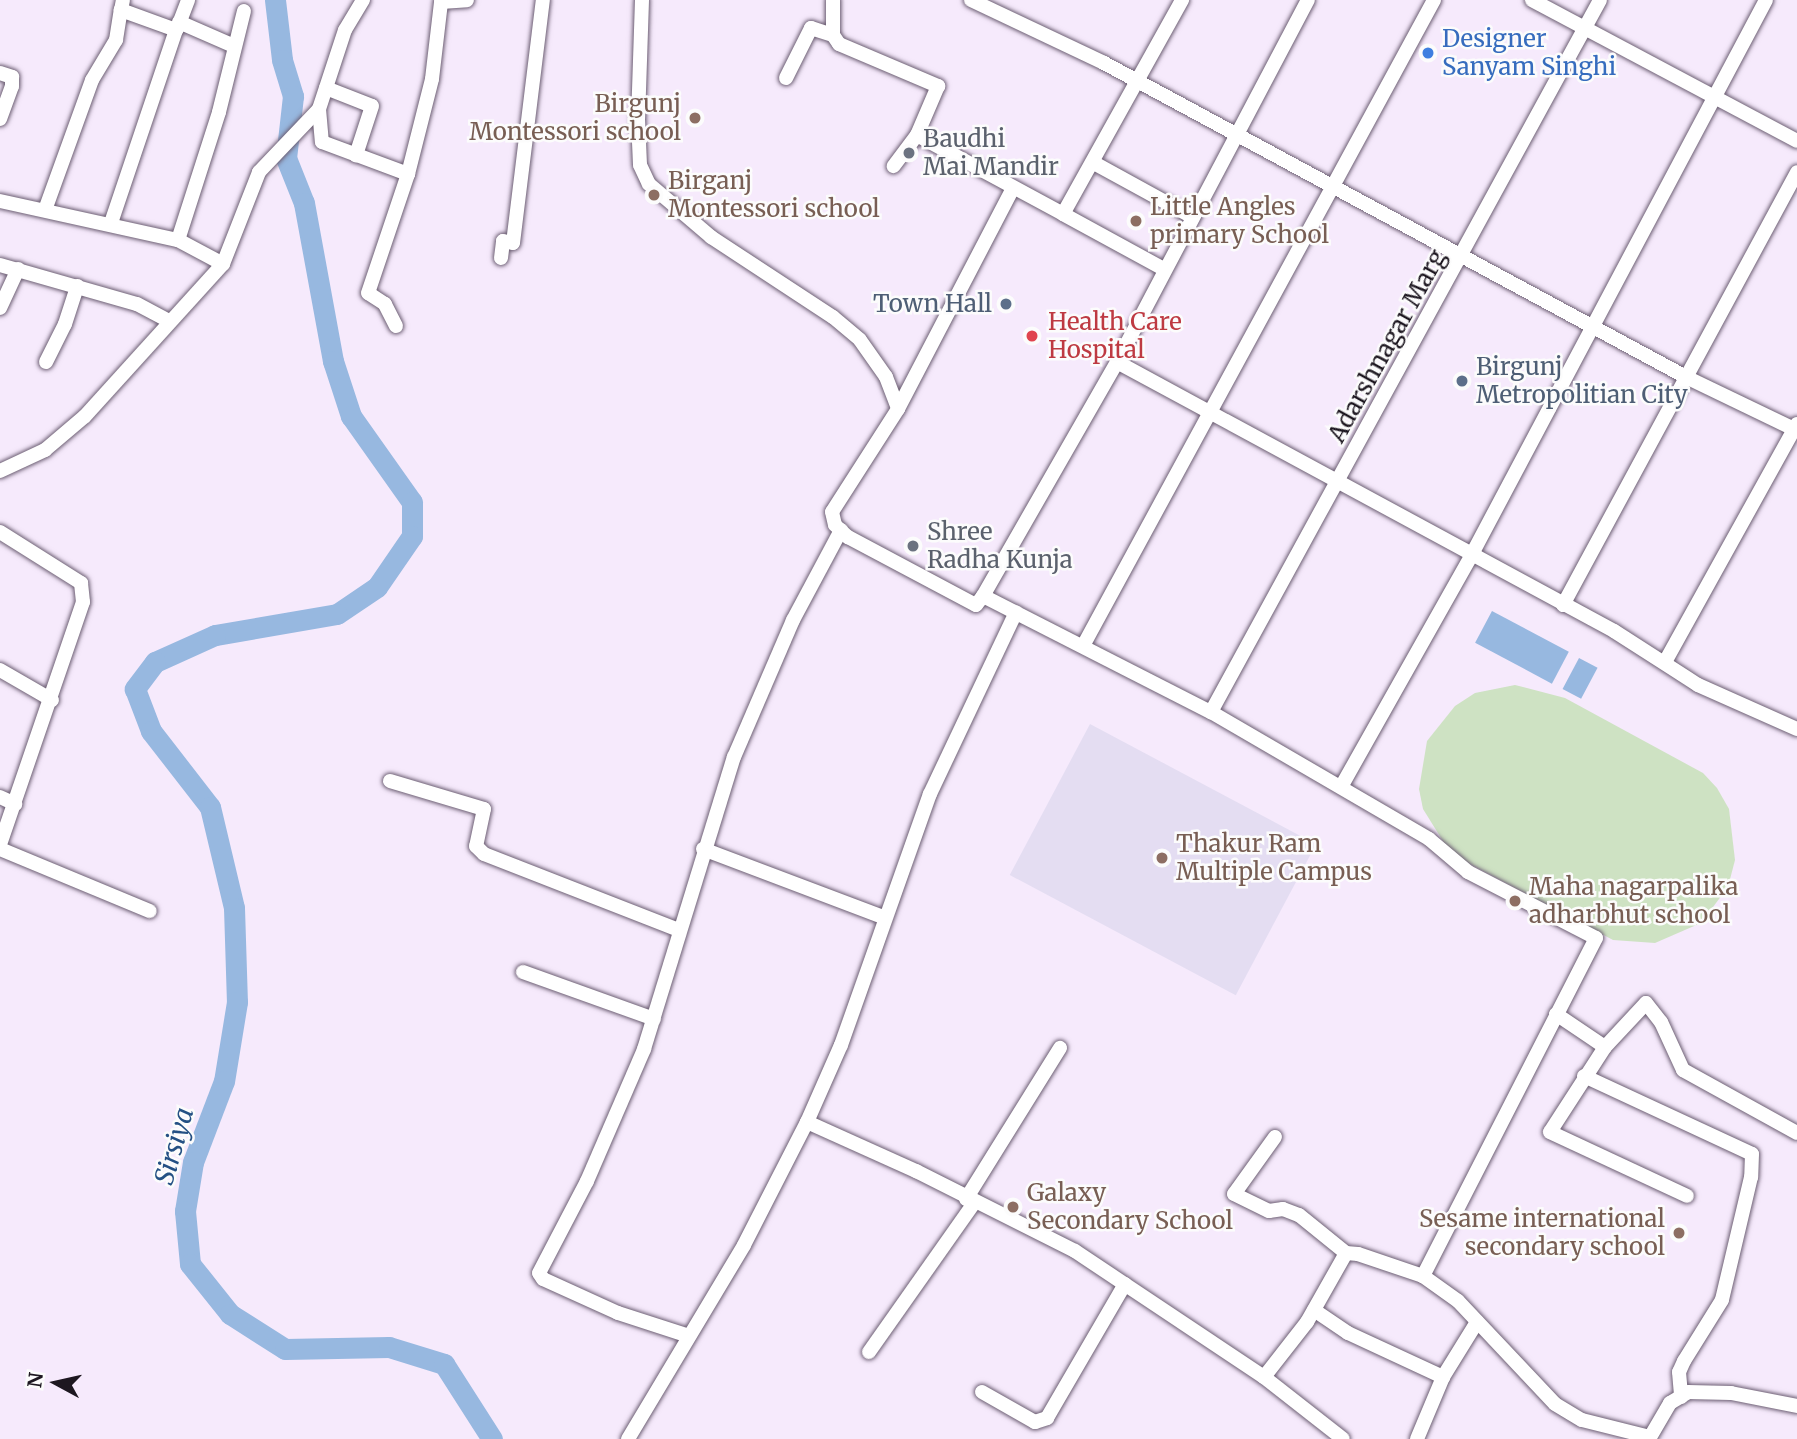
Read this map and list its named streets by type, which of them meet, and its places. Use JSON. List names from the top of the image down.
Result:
{
  "streets": {
    "street": ["Adarshnagar Marg"]
  },
  "water": ["Sirsiya"],
  "places": [
    "Designer Sanyam Singhi",
    "Birgunj Montessori school",
    "Baudhi Mai Mandir",
    "Birganj Montessori school",
    "Little Angles primary School",
    "Town Hall",
    "Health Care Hospital",
    "Birgunj Metropolitian City",
    "Shree Radha Kunja",
    "Thakur Ram Multiple Campus",
    "Maha nagarpalika adharbhut school",
    "Galaxy Secondary School",
    "Sesame international secondary school"
  ],
  "north": "left"
}
